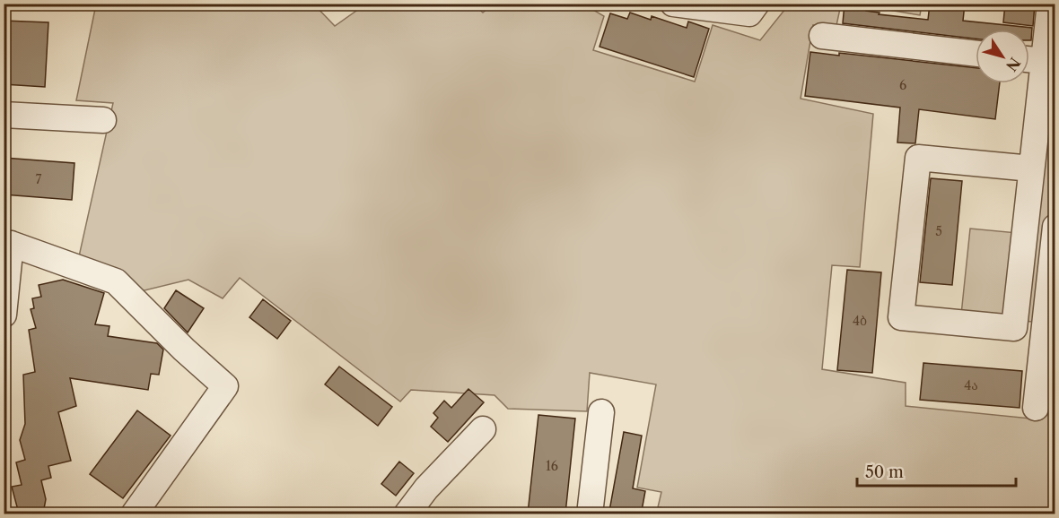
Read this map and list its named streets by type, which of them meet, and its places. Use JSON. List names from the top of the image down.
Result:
{
  "house_numbers": [
    "6",
    "7",
    "5",
    "4ბ",
    "4ა",
    "16"
  ],
  "scale_bar": "50 m",
  "north": "bottom right"
}
